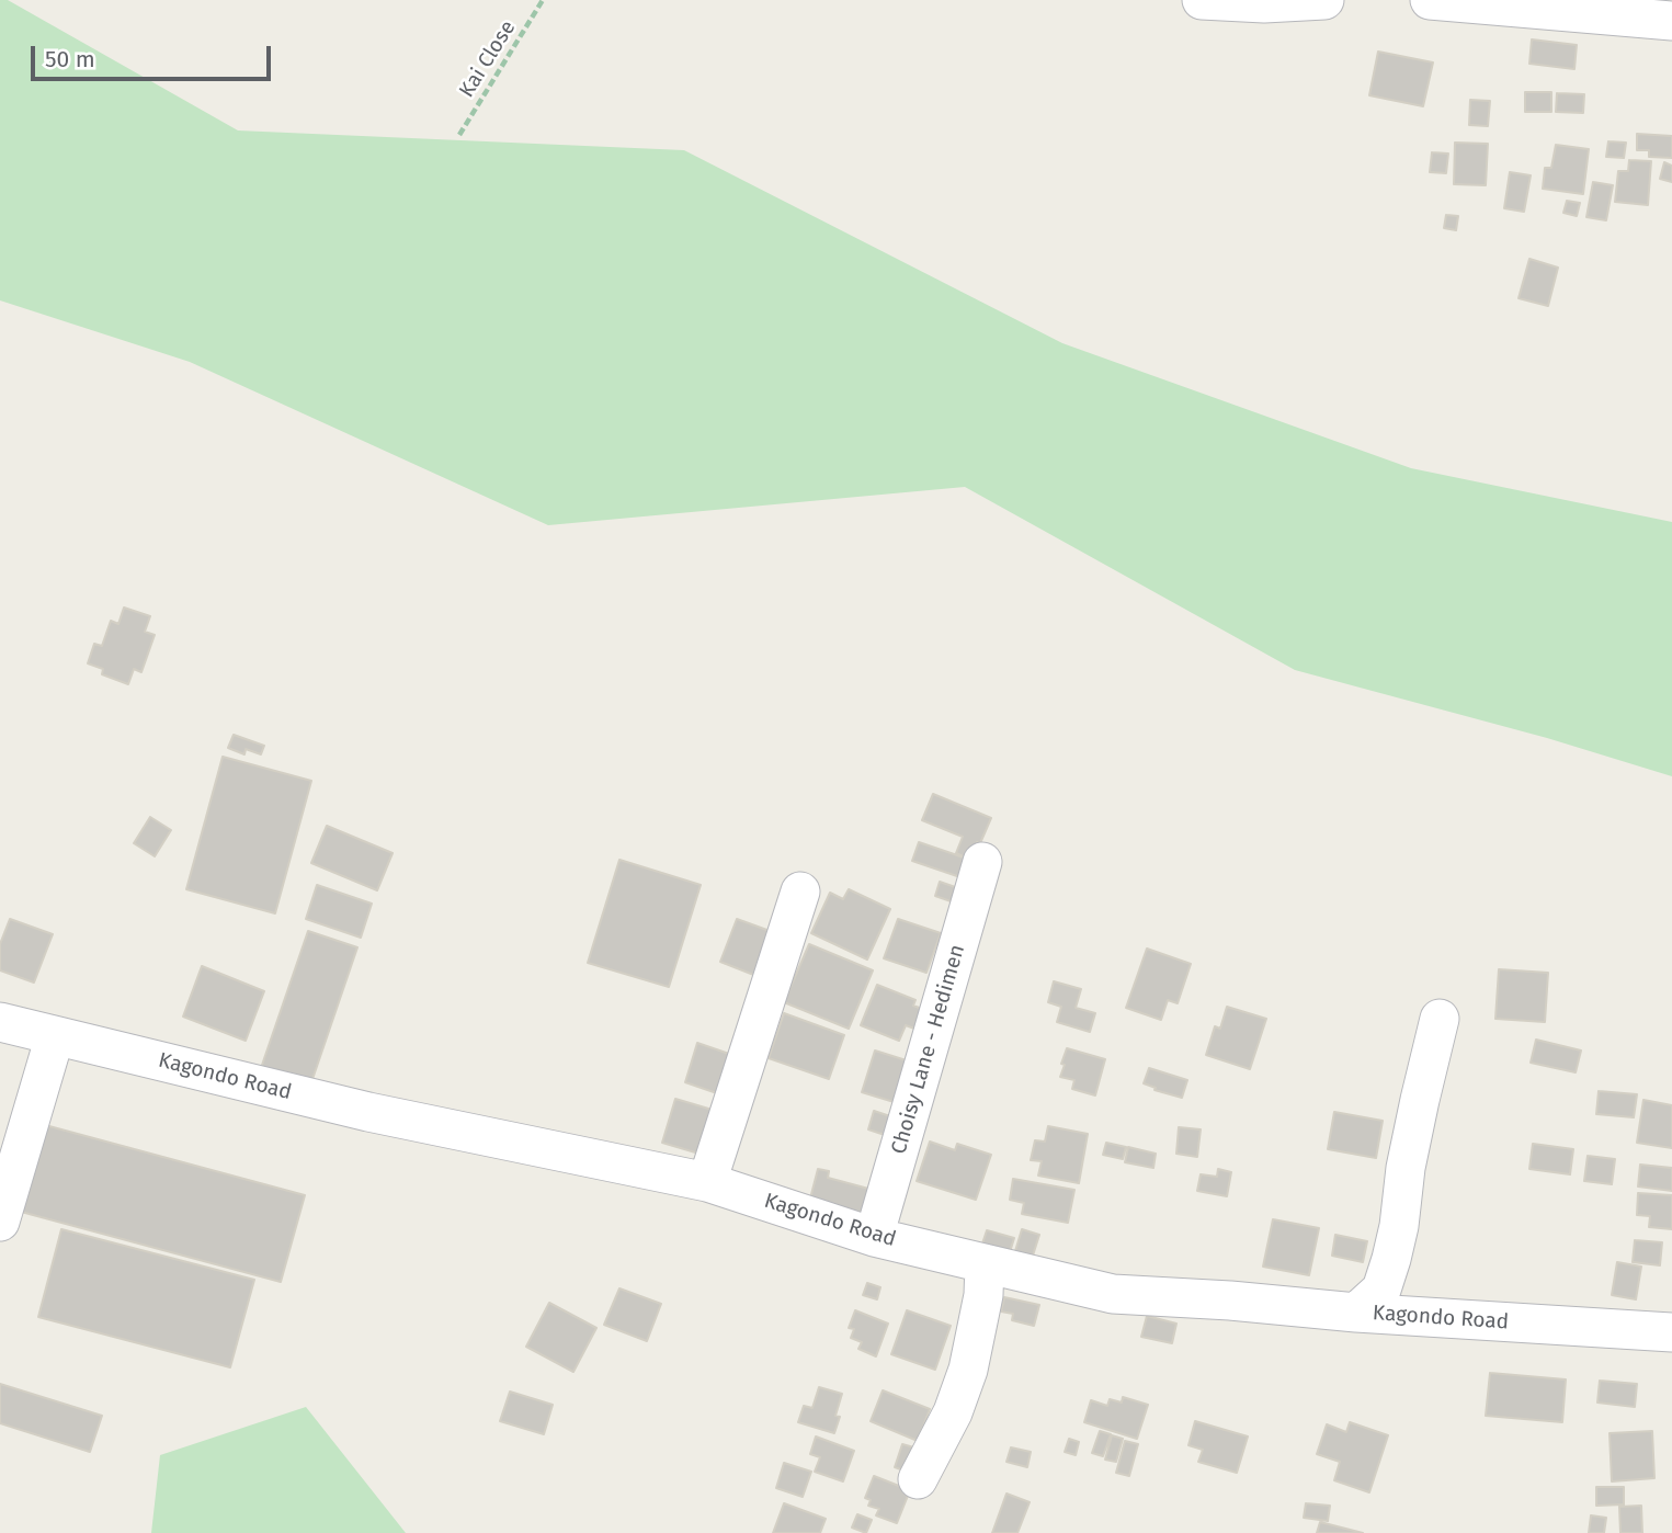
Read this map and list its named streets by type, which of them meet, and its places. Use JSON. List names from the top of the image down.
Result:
{
  "streets": {
    "street": ["Choisy Lane - Hedimen", "Kagondo Road"],
    "path": ["Kai Close"]
  },
  "crossings": [
    ["Choisy Lane - Hedimen", "Kagondo Road"]
  ],
  "scale_bar": "50 m"
}
